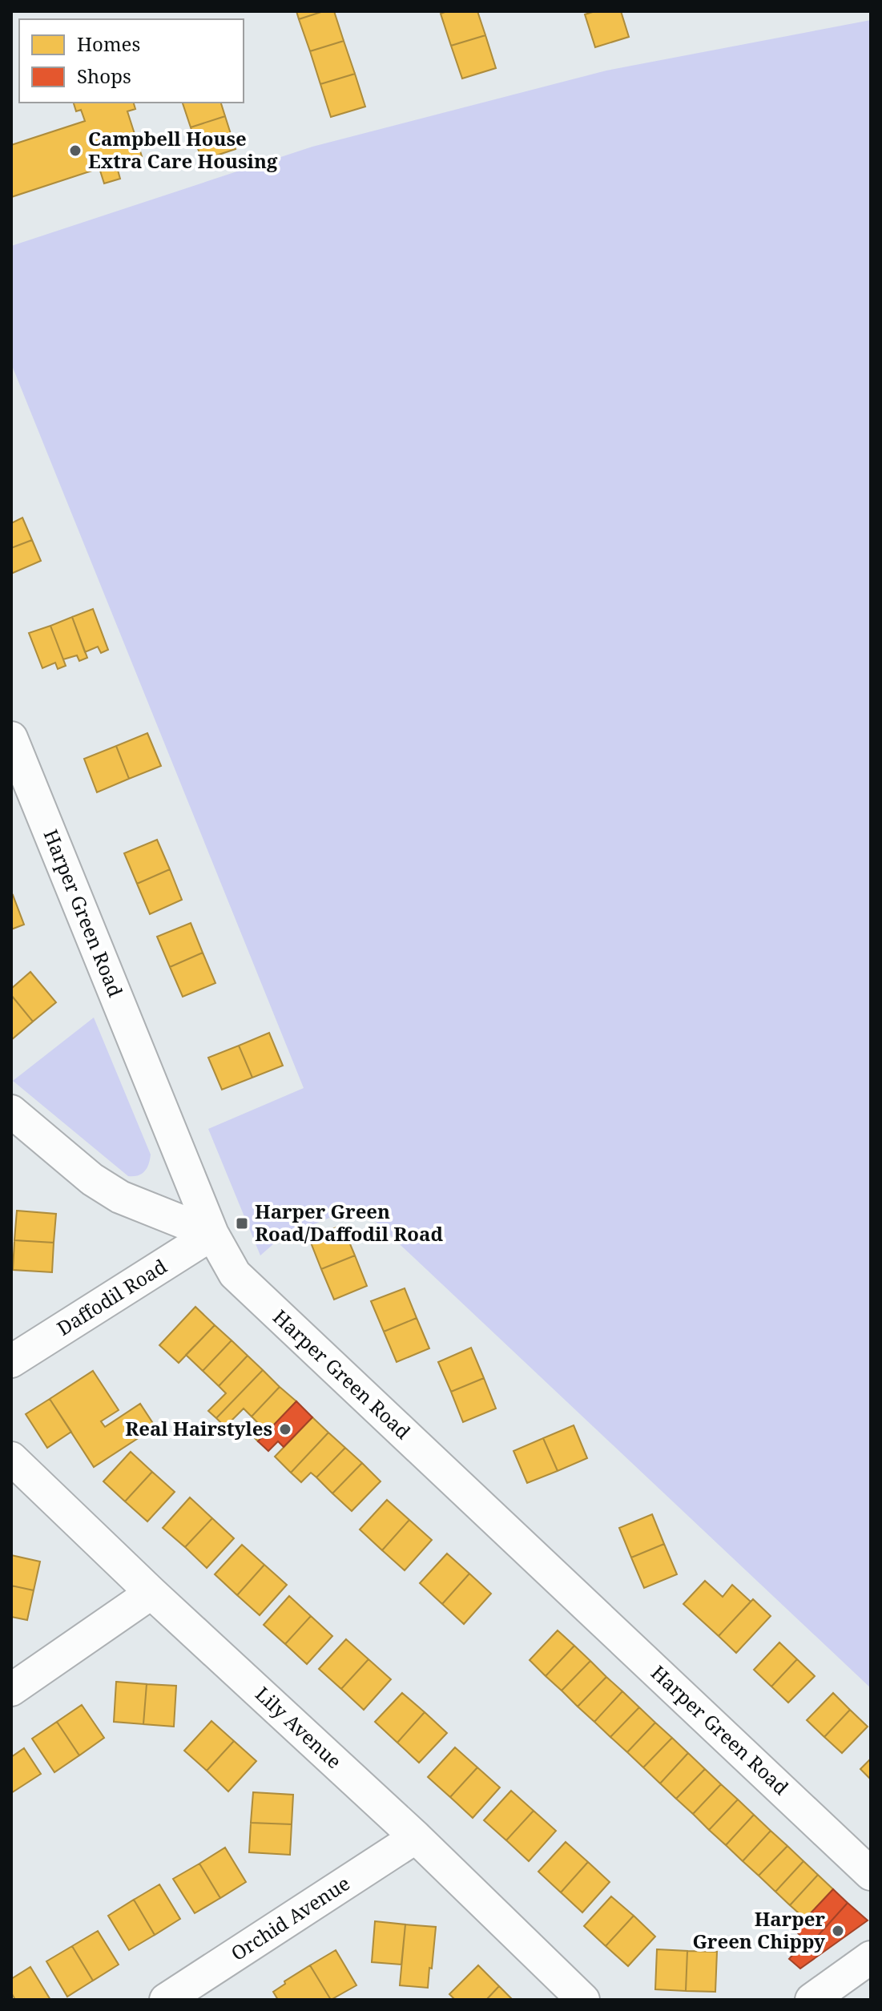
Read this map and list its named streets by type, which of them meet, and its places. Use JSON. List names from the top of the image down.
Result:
{
  "streets": {
    "street": [
      "Harper Green Road",
      "Daffodil Road",
      "Lily Avenue",
      "Orchid Avenue"
    ]
  },
  "crossings": [
    ["Harper Green Road", "Daffodil Road"],
    ["Lily Avenue", "Orchid Avenue"]
  ],
  "places": {
    "other": ["Campbell House Extra Care Housing", "Real Hairstyles", "Harper Green Chippy"],
    "transit": ["Harper Green Road/Daffodil Road"]
  },
  "legend": ["Homes", "Shops"]
}
